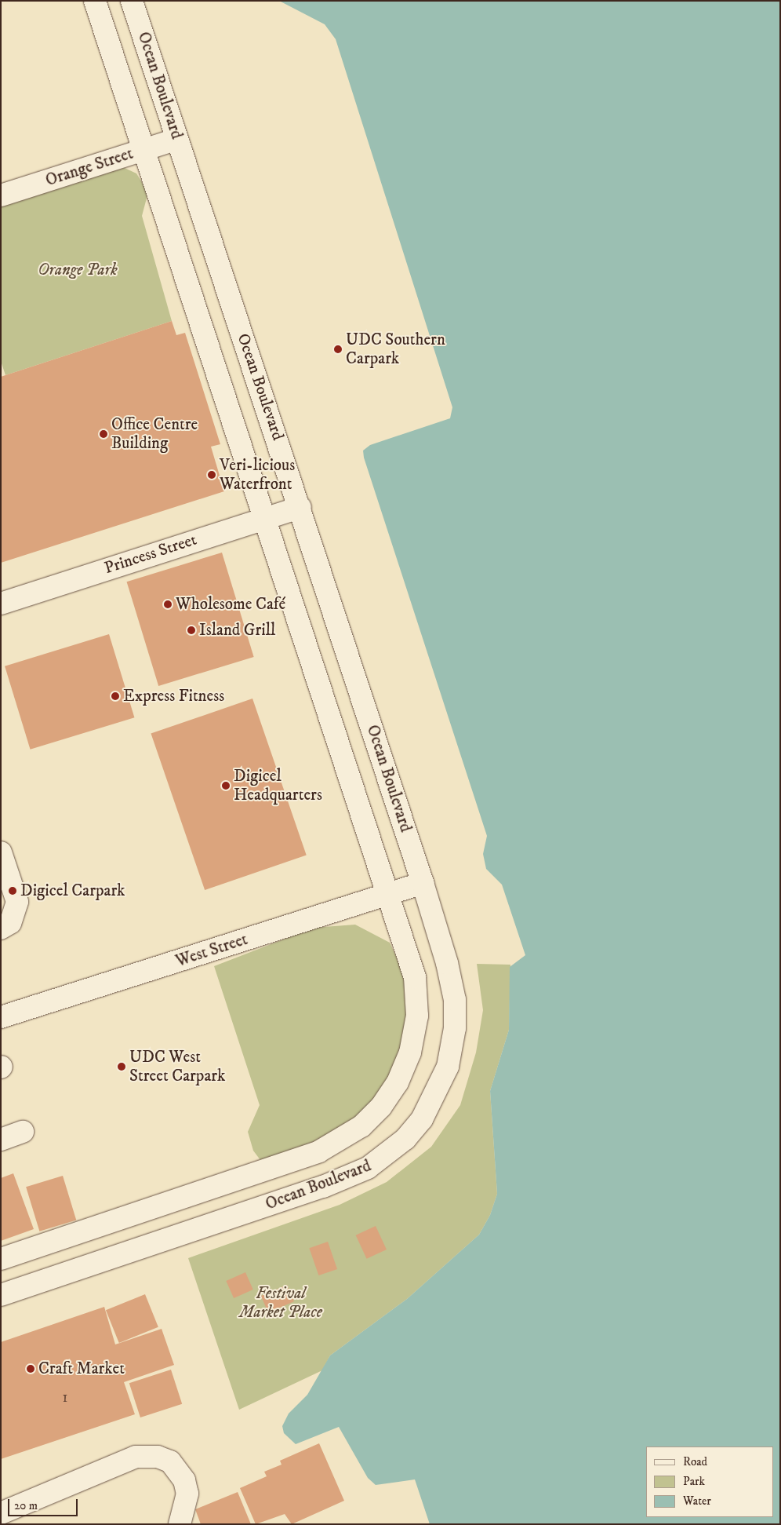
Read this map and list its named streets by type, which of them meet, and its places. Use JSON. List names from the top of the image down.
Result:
{
  "streets": {
    "street": [
      "Ocean Boulevard",
      "Orange Street",
      "Princess Street",
      "West Street"
    ]
  },
  "crossings": [
    ["Ocean Boulevard", "Orange Street"],
    ["Ocean Boulevard", "Princess Street"],
    ["Ocean Boulevard", "West Street"]
  ],
  "parks": ["Orange Park", "Festival Market Place"],
  "places": [
    "UDC Southern Carpark",
    "Office Centre Building",
    "Veri-licious Waterfront",
    "Wholesome Café",
    "Island Grill",
    "Express Fitness",
    "Digicel Headquarters",
    "Digicel Carpark",
    "UDC West Street Carpark",
    "Craft Market"
  ],
  "house_numbers": ["1"],
  "legend": ["Road", "Park", "Water"],
  "scale_bar": "20 m"
}
